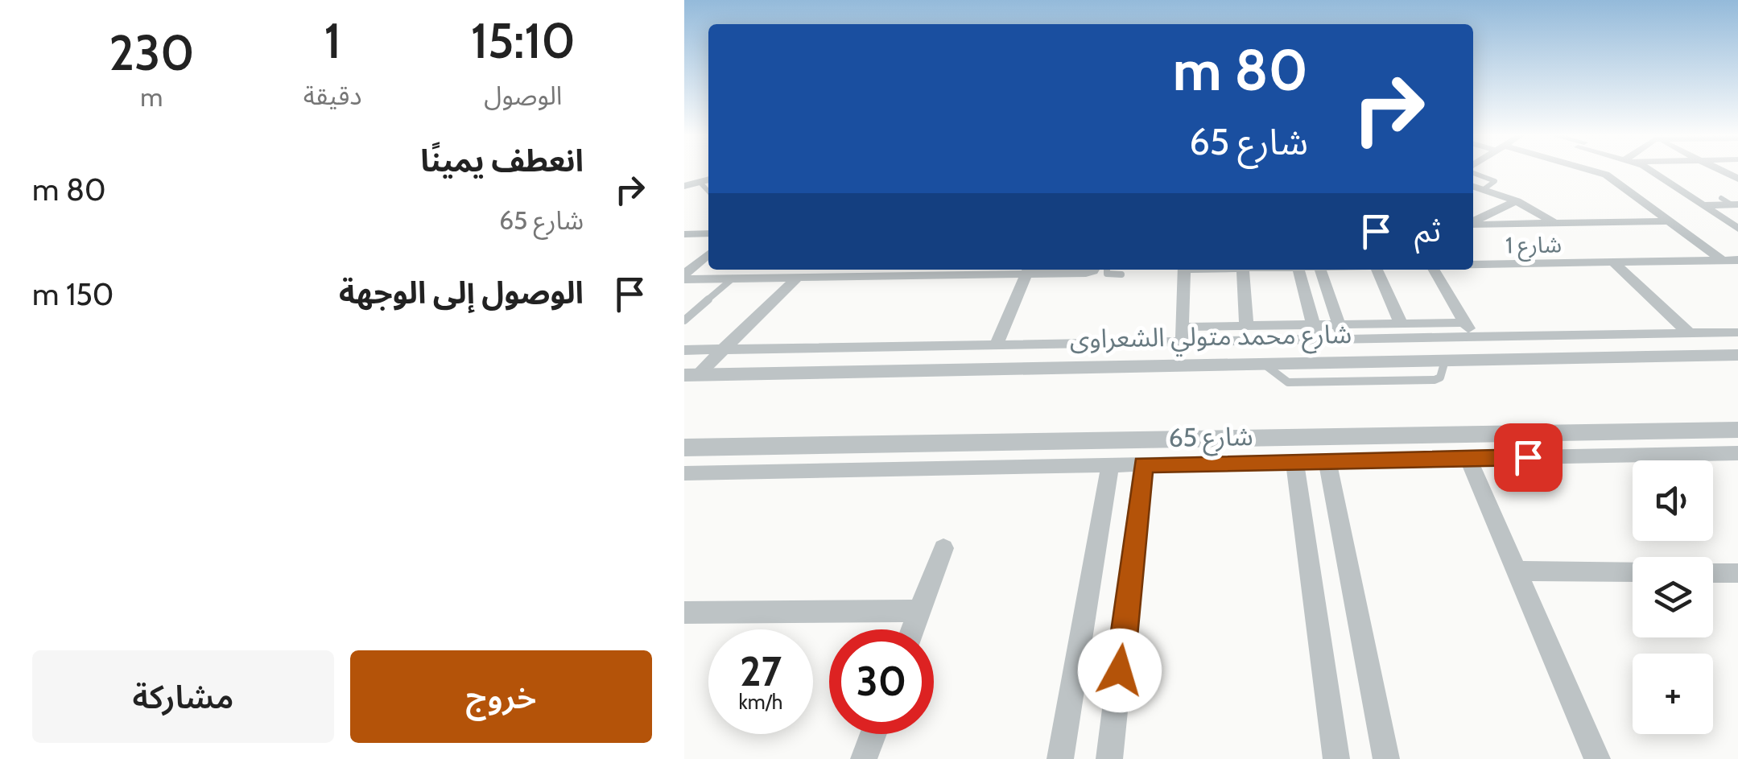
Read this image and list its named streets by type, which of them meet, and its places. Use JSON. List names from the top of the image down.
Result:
{
  "streets": {
    "street": ["شارع 1", "شارع محمد متولي الشعراوى", "شارع 65"]
  },
  "page": {
    "eta": [
      "15:10",
      "الوصول",
      "1",
      "دقيقة",
      "230",
      "m"
    ],
    "turn": ["80 m", "شارع 65"],
    "list": [
      {
        "name": "انعطف يمينًا",
        "note": "شارع 65",
        "value": "80 m"
      },
      {
        "name": "الوصول إلى الوجهة",
        "value": "150 m"
      }
    ],
    "then": "ثم",
    "map_buttons": "+",
    "speed": "27 km/h",
    "limit": "30",
    "buttons": ["خروج", "مشاركة"]
  }
}
